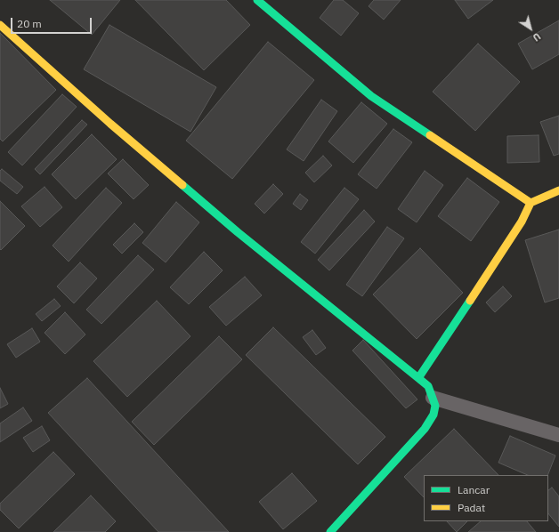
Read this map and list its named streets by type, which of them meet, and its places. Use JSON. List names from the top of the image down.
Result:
{
  "legend": ["Lancar", "Padat"],
  "scale_bar": "20 m",
  "north": "bottom right"
}
